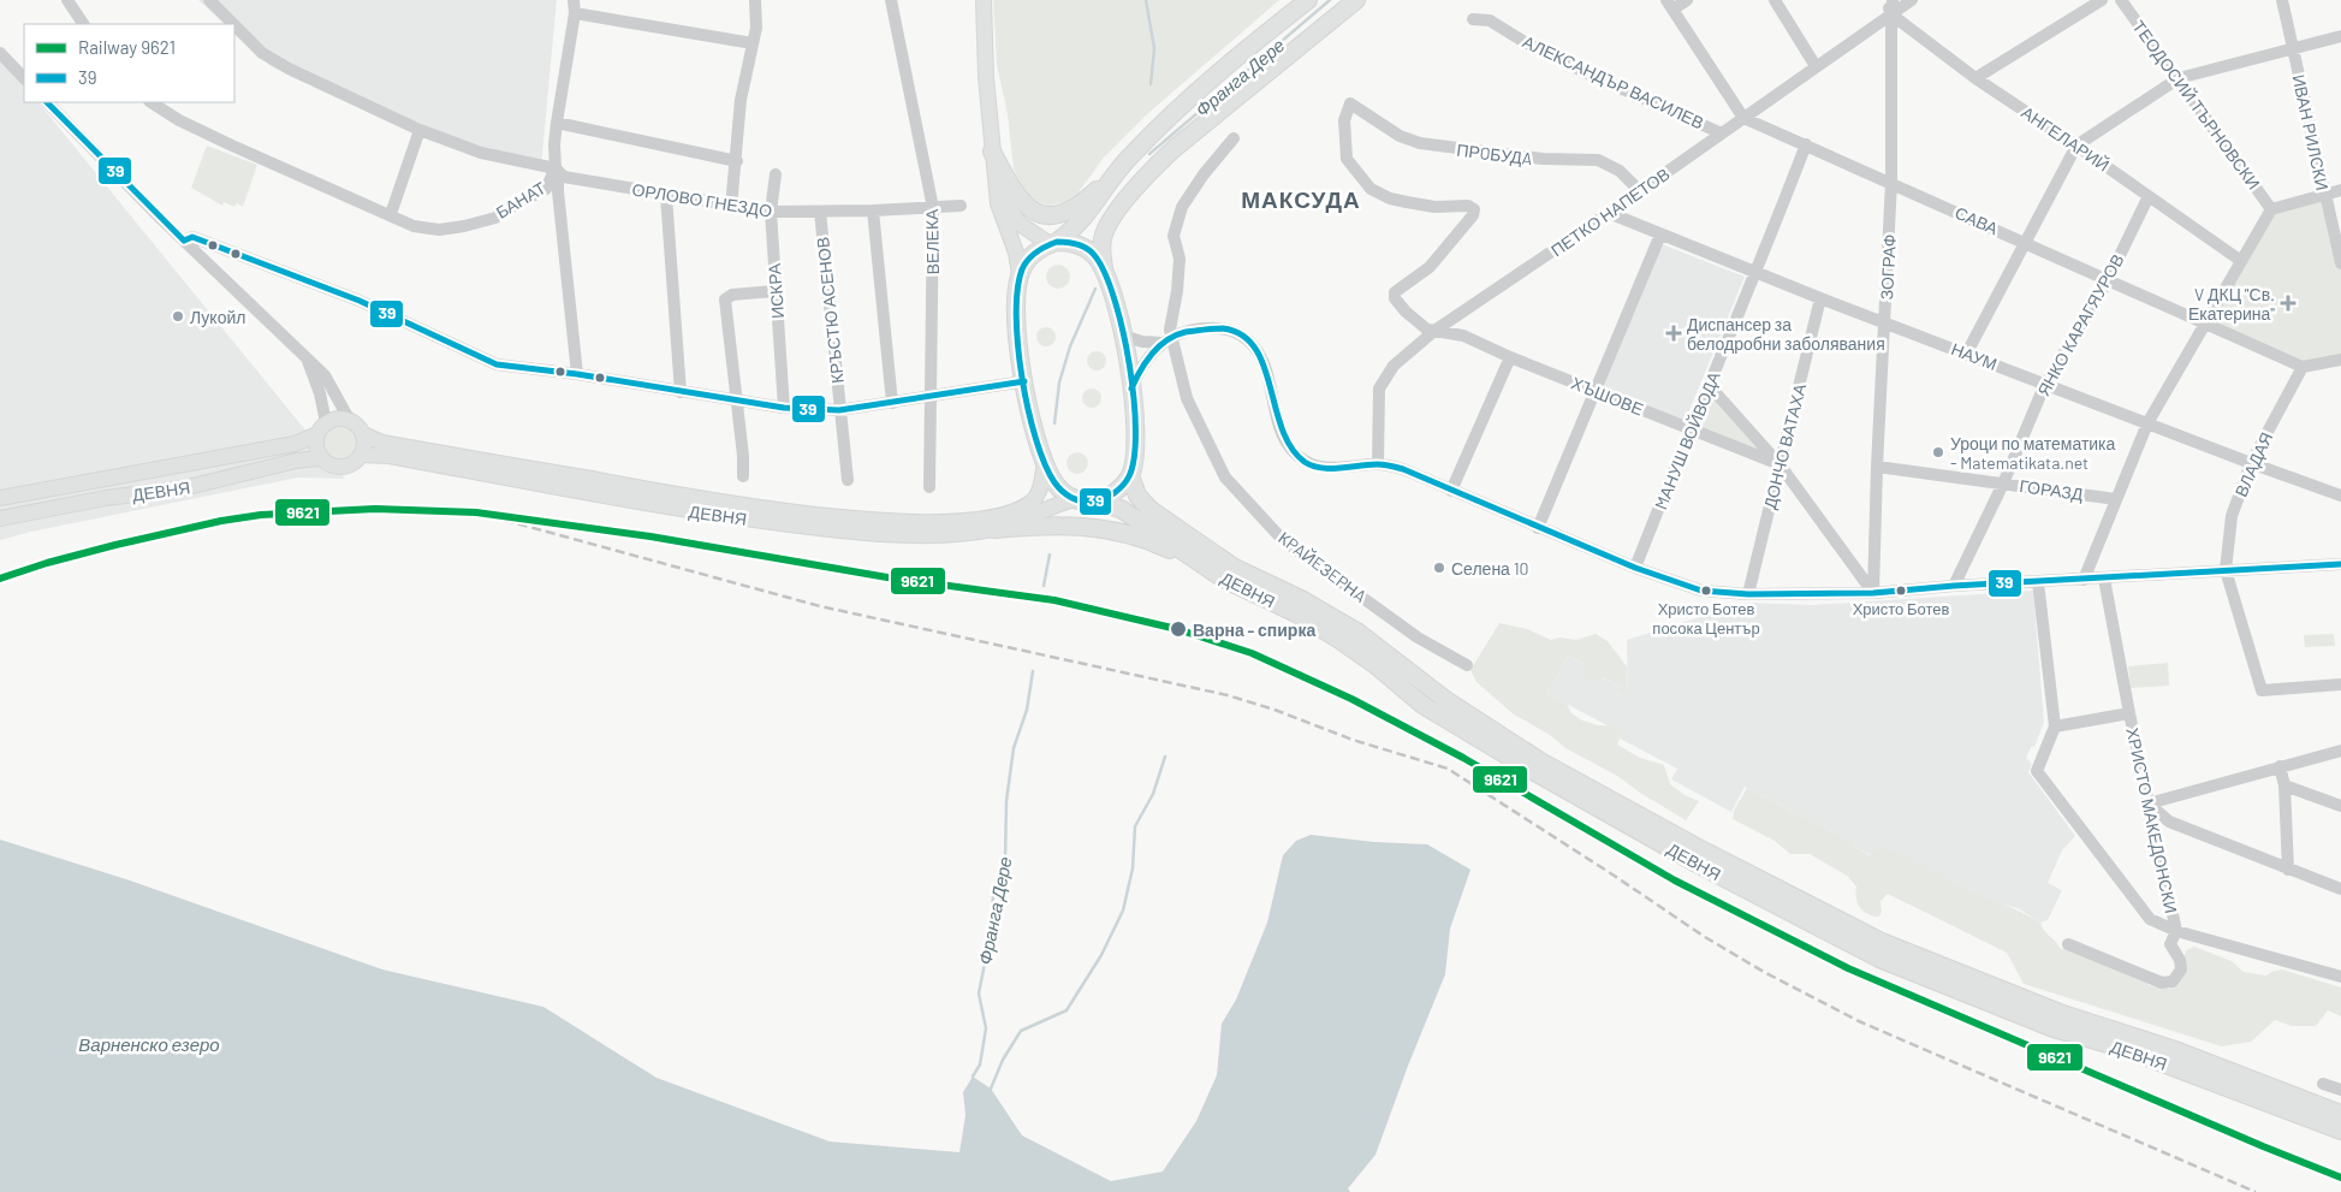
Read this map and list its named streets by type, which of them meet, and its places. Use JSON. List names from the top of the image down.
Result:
{
  "streets": {
    "highway": ["ДЕВНЯ"],
    "street": [
      "АЛЕКСАНДЪР ВАСИЛЕВ",
      "ТЕОДОСИЙ ТЪРНОВСКИ",
      "ИВАН РИЛСКИ",
      "АНГЕЛАРИЙ",
      "ПРOБУДA",
      "БАНАТ",
      "ОРЛОВО ГНЕЗДО",
      "ПЕТКО НАПЕТОВ",
      "САВА",
      "ВЕЛЕКА",
      "ЗОГРАФ",
      "ИСКРА",
      "КРЪСТЮ АСЕНОВ",
      "ЯНКО КАРАГЯУРОВ",
      "НАУМ",
      "ХЪШОВЕ",
      "MАНУШ ВОЙВОДА",
      "ДОНЧО ВАТАХА",
      "ВЛАДАЯ",
      "ГОРАЗД",
      "КPAЙEЗEPНA",
      "ХРИСТО МАКЕДОНСКИ"
    ]
  },
  "crossings": [
    ["АЛЕКСАНДЪР ВАСИЛЕВ", "ПЕТКО НАПЕТОВ"],
    ["АНГЕЛАРИЙ", "ПЕТКО НАПЕТОВ"],
    ["АНГЕЛАРИЙ", "ЗОГРАФ"],
    ["АНГЕЛАРИЙ", "ЯНКО КАРАГЯУРОВ"],
    ["ПРOБУДA", "ПЕТКО НАПЕТОВ"],
    ["ПРOБУДA", "ХЪШОВЕ"],
    ["БАНАТ", "ОРЛОВО ГНЕЗДО"],
    ["ОРЛОВО ГНЕЗДО", "ВЕЛЕКА"],
    ["ОРЛОВО ГНЕЗДО", "ИСКРА"],
    ["ОРЛОВО ГНЕЗДО", "КРЪСТЮ АСЕНОВ"],
    ["ПЕТКО НАПЕТОВ", "САВА"],
    ["ПЕТКО НАПЕТОВ", "ЗОГРАФ"],
    ["ПЕТКО НАПЕТОВ", "НАУМ"],
    ["ПЕТКО НАПЕТОВ", "ХЪШОВЕ"],
    ["САВА", "ЗОГРАФ"],
    ["САВА", "ЯНКО КАРАГЯУРОВ"],
    ["САВА", "MАНУШ ВОЙВОДА"],
    ["САВА", "ВЛАДАЯ"],
    ["ЗОГРАФ", "НАУМ"],
    ["ЗОГРАФ", "ГОРАЗД"],
    ["ЯНКО КАРАГЯУРОВ", "НАУМ"],
    ["ЯНКО КАРАГЯУРОВ", "ГОРАЗД"],
    ["НАУМ", "MАНУШ ВОЙВОДА"],
    ["НАУМ", "ДОНЧО ВАТАХА"],
    ["НАУМ", "ВЛАДАЯ"],
    ["ХЪШОВЕ", "MАНУШ ВОЙВОДА"],
    ["ХЪШОВЕ", "ДОНЧО ВАТАХА"]
  ],
  "districts": ["МАКСУДА"],
  "water": ["Франга Дере", "Варненско езеро"],
  "places": {
    "health": ["V ДКЦ \"Св. Екатерина\"", "Диспансер за белодробни заболявания"],
    "other": [
      "Лукойл",
      "Уроци по математика - Matematikata.net",
      "Селена 10",
      "Христо Ботев посока Център",
      "Христо Ботев",
      "Варна - спирка"
    ]
  },
  "lines": ["transit line 39", "rail line 9621"],
  "legend": ["Railway 9621", "39"]
}
